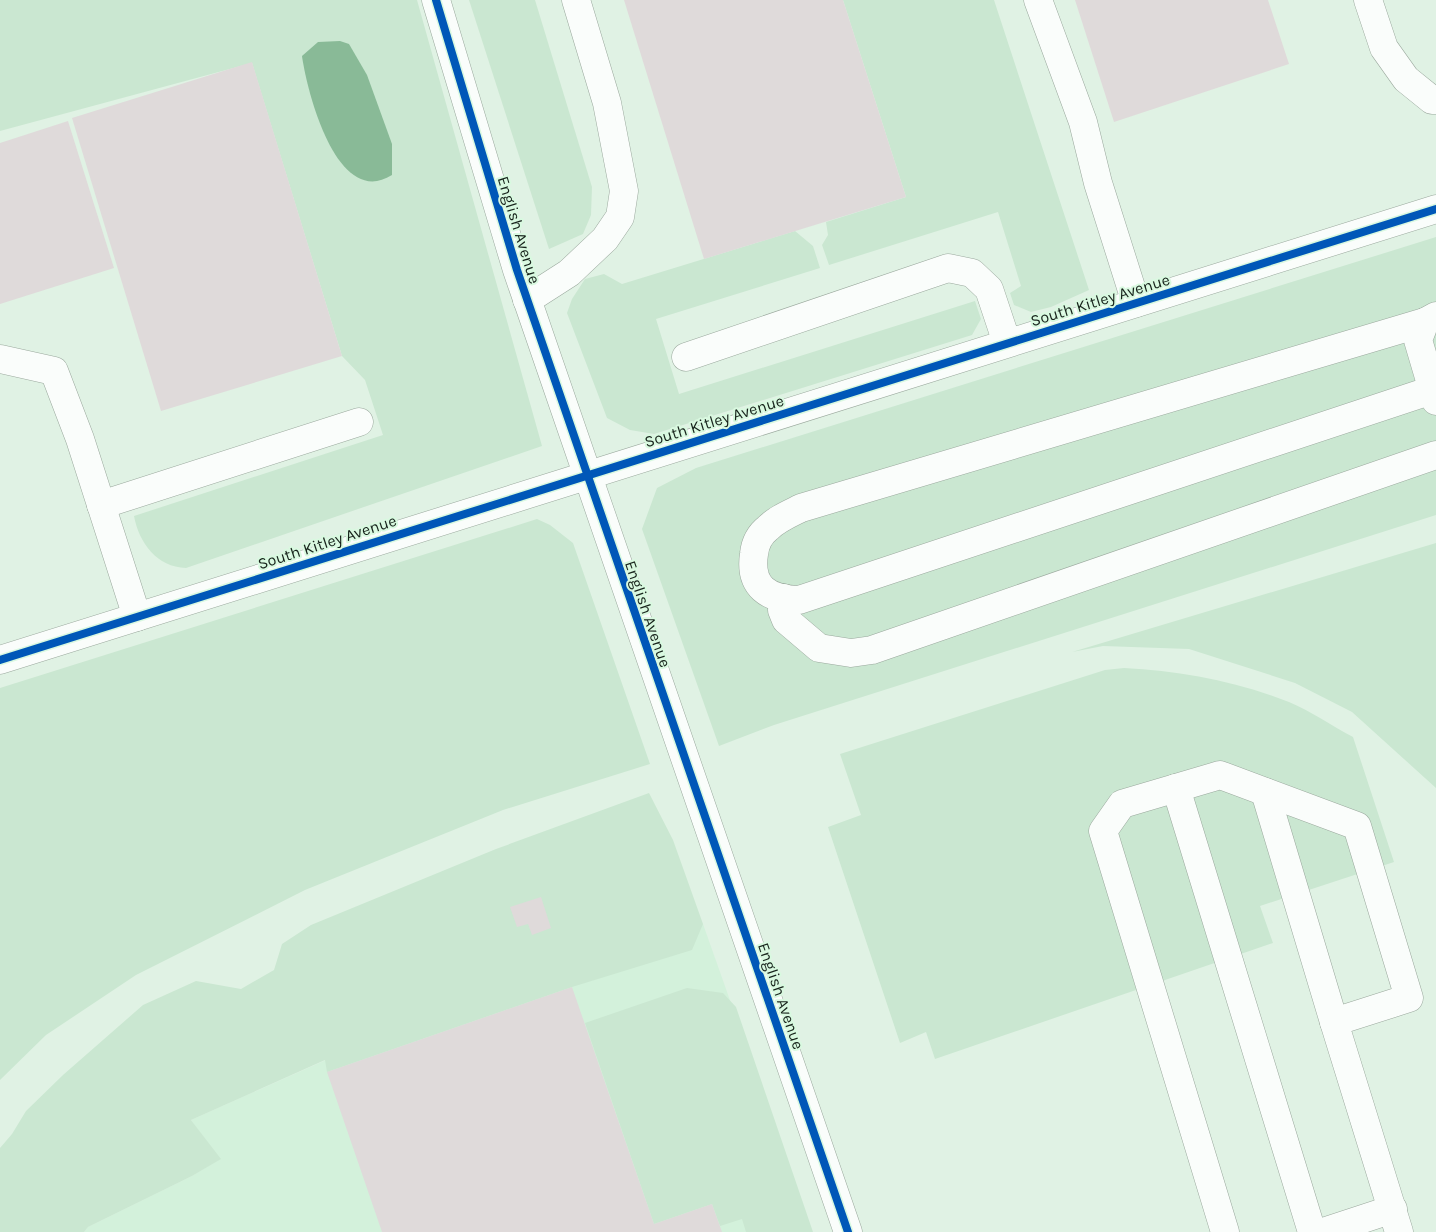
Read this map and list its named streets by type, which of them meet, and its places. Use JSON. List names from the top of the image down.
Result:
{
  "streets": {
    "street": ["English Avenue", "South Kitley Avenue"]
  },
  "crossings": [
    ["English Avenue", "South Kitley Avenue"]
  ]
}
